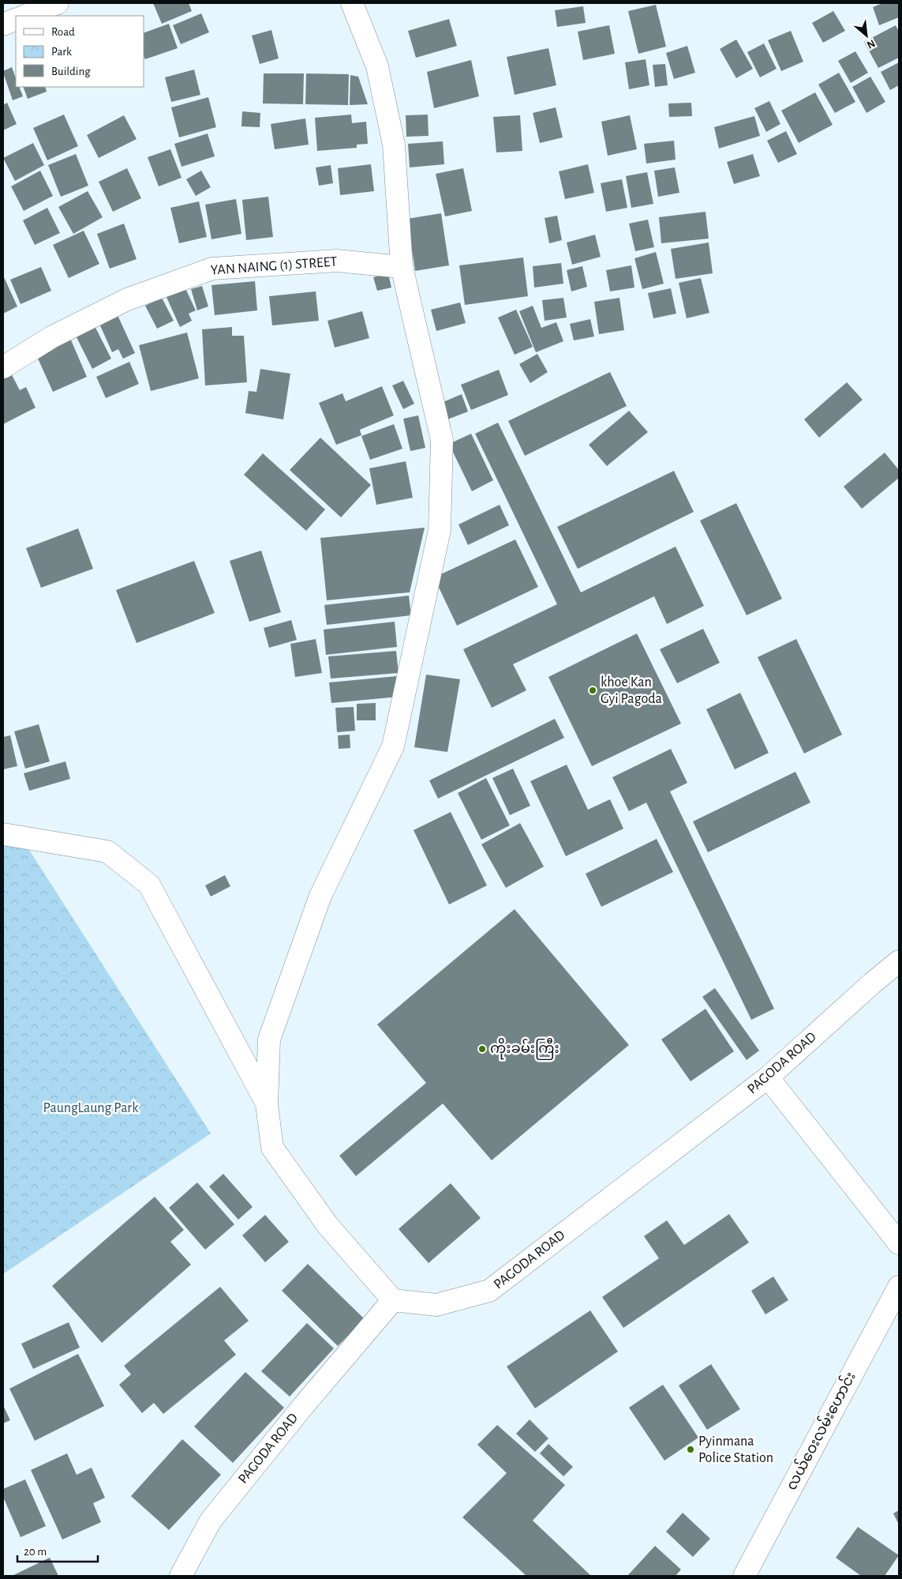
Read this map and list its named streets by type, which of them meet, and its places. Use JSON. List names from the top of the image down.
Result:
{
  "streets": {
    "street": ["YAN NAING (1) STREET", "PAGODA ROAD", "လယ်ဝေးလမ်းဟောင်း"]
  },
  "parks": ["PaungLaung Park"],
  "places": ["khoe Kan Gyi Pagoda", "ကိုးခမ်းကြီး", "Pyinmana Police Station"],
  "legend": ["Road", "Park", "Building"],
  "scale_bar": "20 m",
  "north": "bottom right"
}
